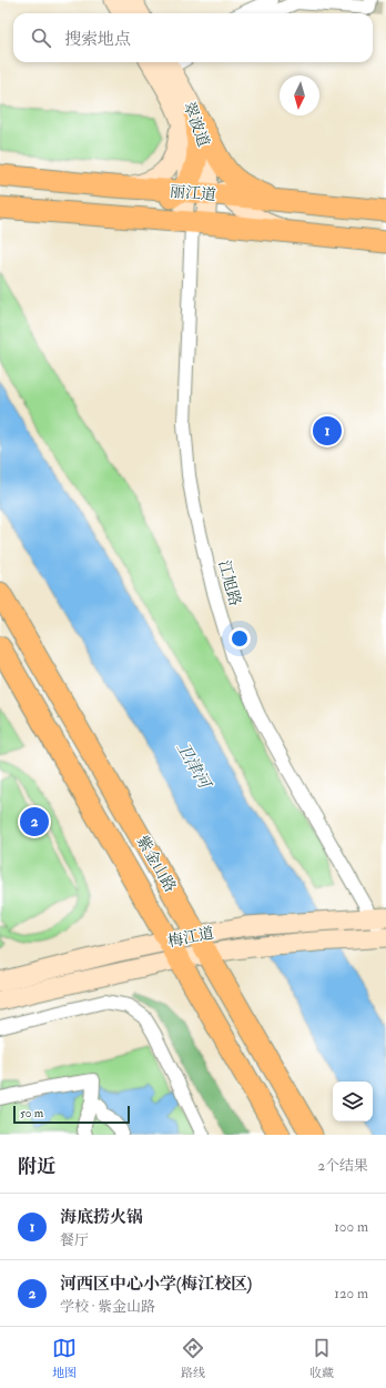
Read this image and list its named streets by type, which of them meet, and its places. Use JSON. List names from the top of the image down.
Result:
{
  "streets": {
    "main road": ["丽江道", "紫金山路"],
    "street": ["翠波道", "江旭路", "梅江道"]
  },
  "crossings": [
    ["翠波道", "丽江道"],
    ["翠波道", "江旭路"],
    ["丽江道", "江旭路"],
    ["江旭路", "梅江道"],
    ["紫金山路", "梅江道"]
  ],
  "water": ["卫津河"],
  "scale_bar": "50 m",
  "north": "bottom",
  "page": {
    "search": "搜索地点",
    "pins": ["1", "2"],
    "scale": "50 m",
    "heading": ["附近", "2个结果"],
    "list": [
      {
        "mark": "1",
        "name": "海底捞火锅",
        "note": "餐厅",
        "value": "100 m"
      },
      {
        "mark": "2",
        "name": "河西区中心小学(梅江校区)",
        "note": "学校 · 紫金山路",
        "value": "120 m"
      }
    ],
    "nav": ["地图", "路线", "收藏"]
  }
}
